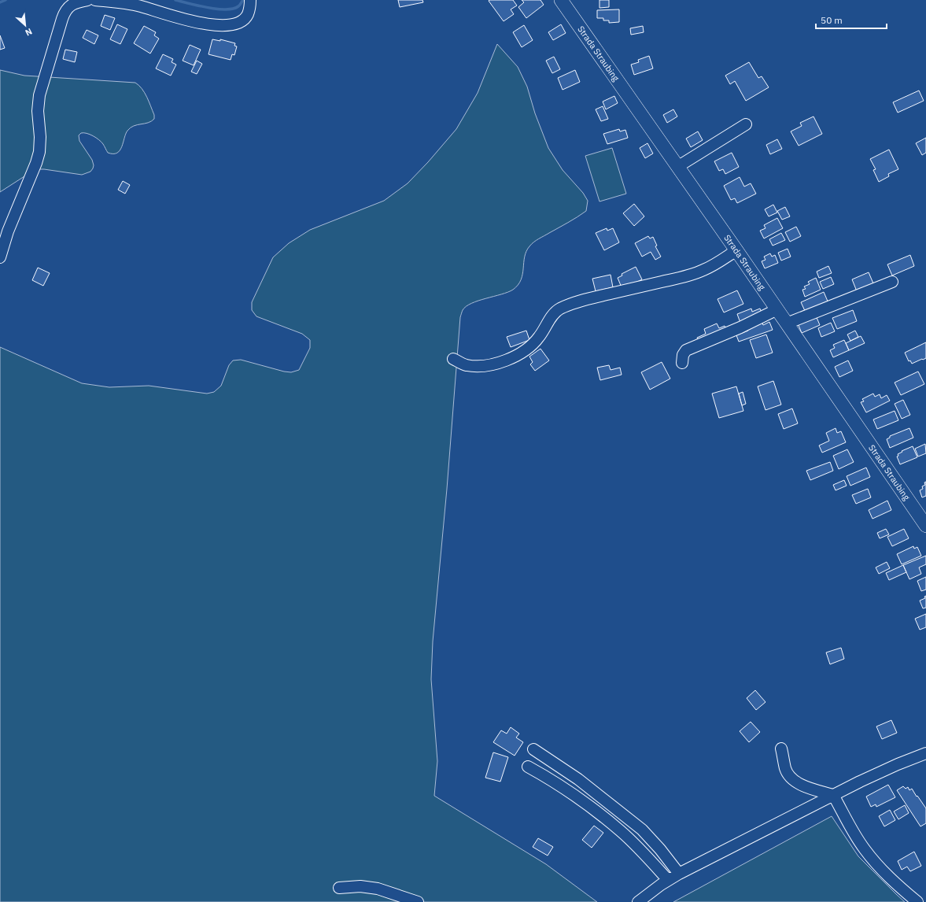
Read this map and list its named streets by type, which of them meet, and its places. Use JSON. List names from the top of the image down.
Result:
{
  "streets": {
    "main road": ["Strada Straubing"]
  },
  "scale_bar": "50 m",
  "north": "bottom right"
}
